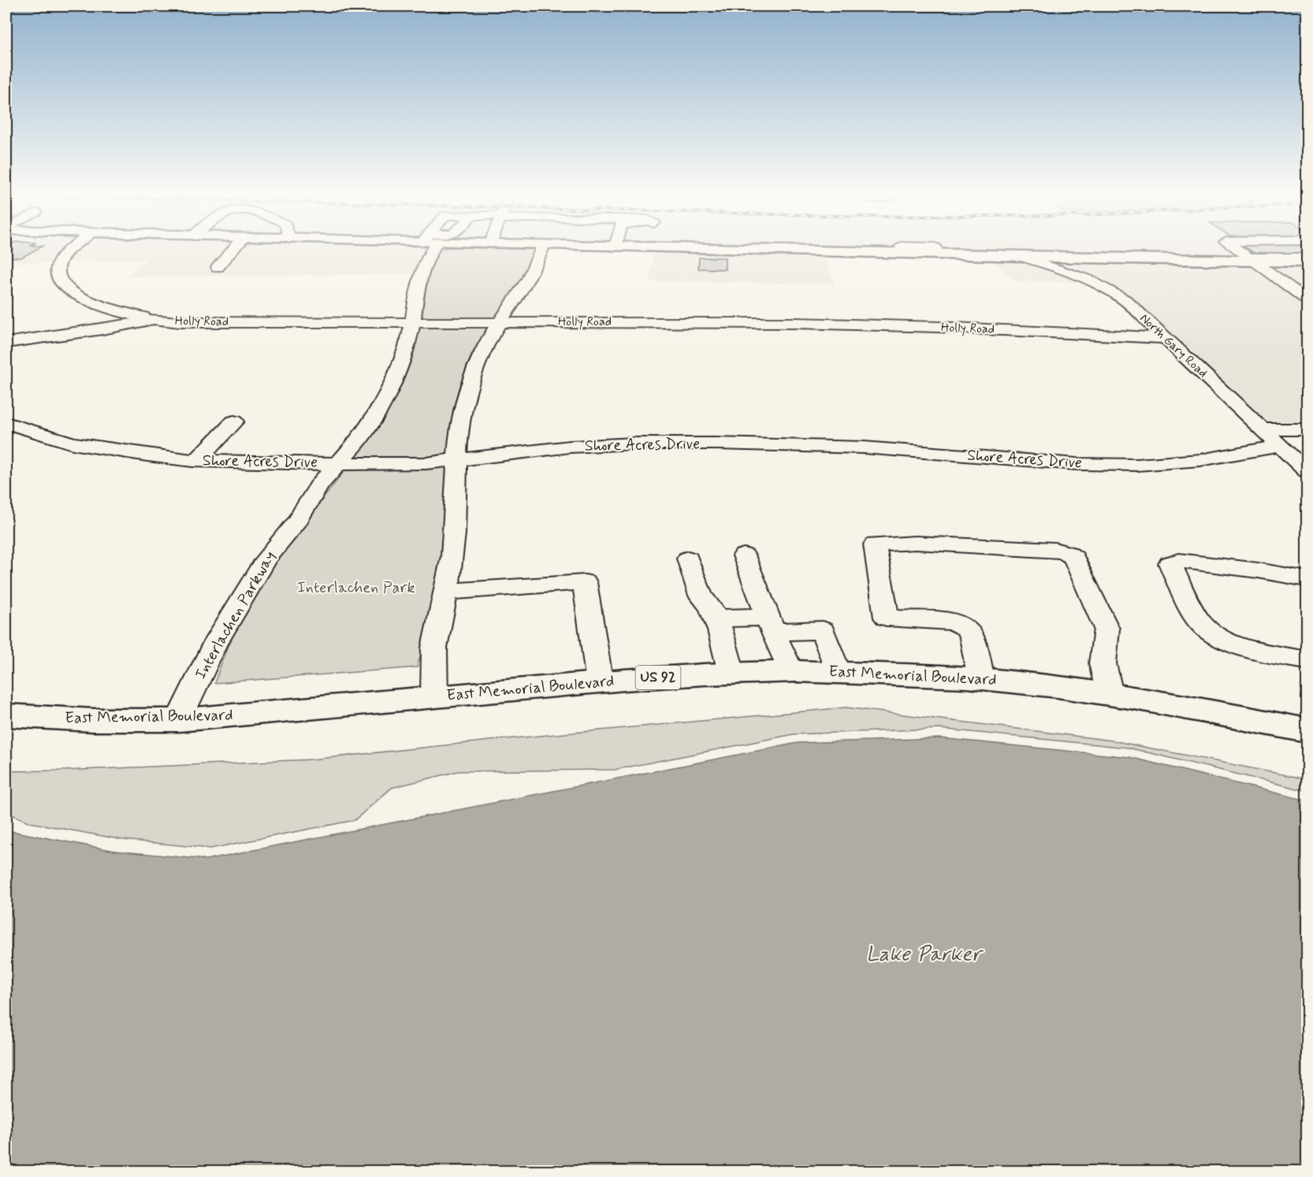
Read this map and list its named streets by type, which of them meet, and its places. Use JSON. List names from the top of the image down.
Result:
{
  "streets": {
    "main road": ["East Memorial Boulevard", "US 92"],
    "street": [
      "Holly Road",
      "North Gary Road",
      "Shore Acres Drive",
      "Interlachen Parkway"
    ]
  },
  "crossings": [
    ["Holly Road", "North Gary Road"],
    ["Holly Road", "Interlachen Parkway"],
    ["North Gary Road", "Shore Acres Drive"],
    ["Shore Acres Drive", "Interlachen Parkway"],
    ["Interlachen Parkway", "East Memorial Boulevard"]
  ],
  "water": ["Lake Parker"],
  "parks": ["Interlachen Park"]
}
